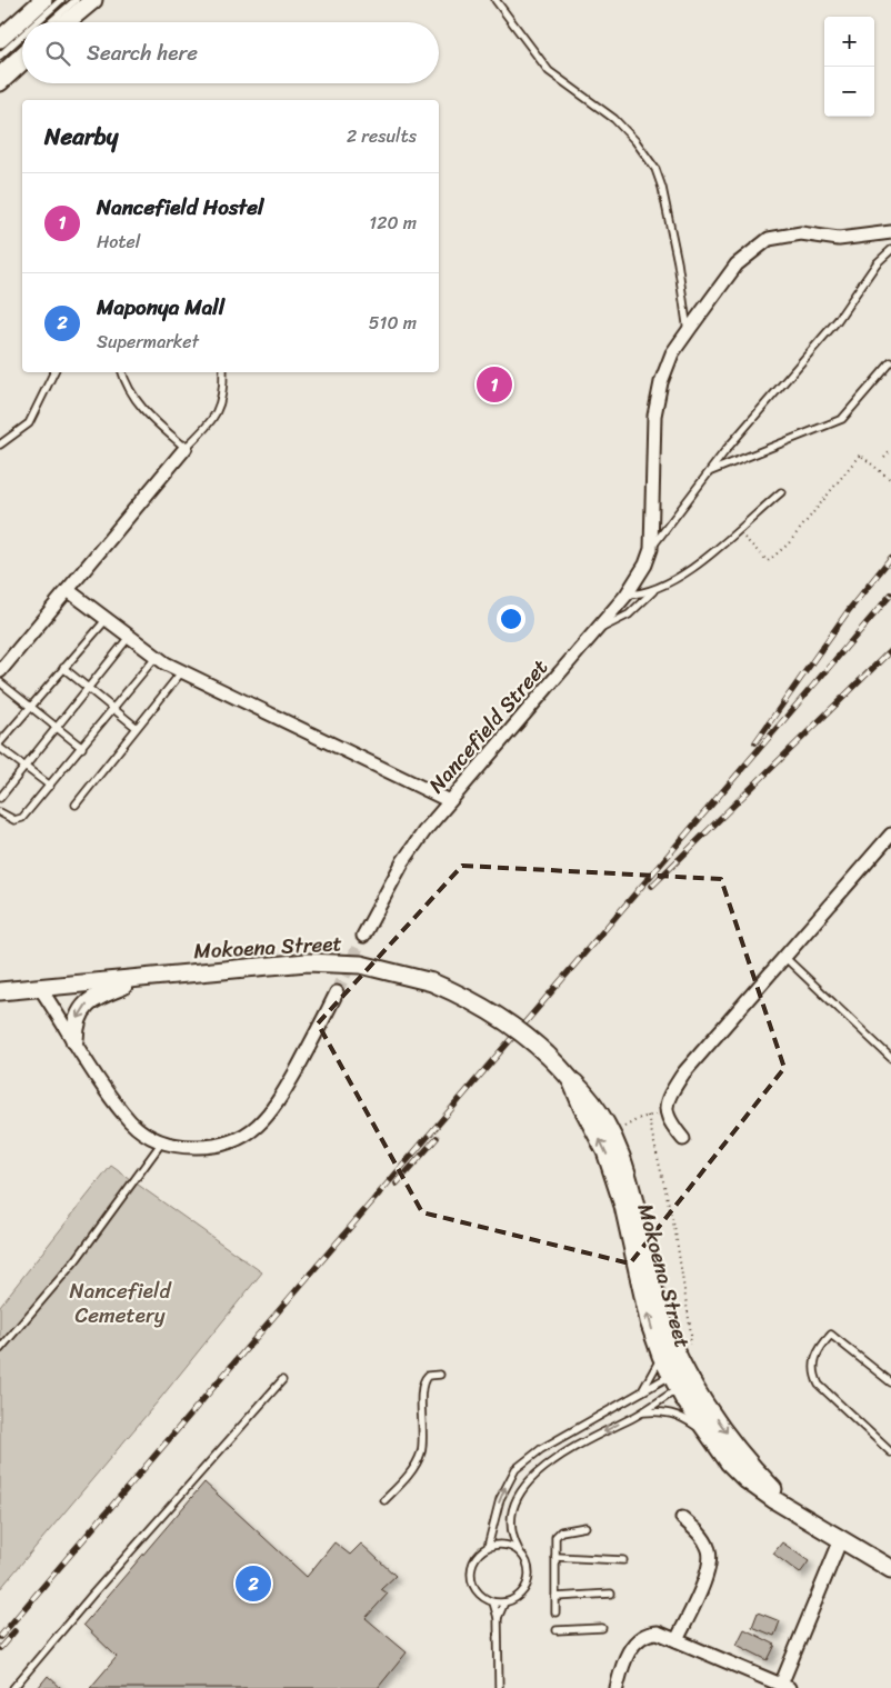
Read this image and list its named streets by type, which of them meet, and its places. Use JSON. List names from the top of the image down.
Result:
{
  "streets": {
    "main road": ["Mokoena Street"],
    "street": ["Nancefield Street"]
  },
  "parks": ["Nancefield Cemetery"],
  "page": {
    "map_buttons": ["+", "−"],
    "search": "Search here",
    "heading": ["Nearby", "2 results"],
    "list": [
      {
        "mark": "1",
        "name": "Nancefield Hostel",
        "note": "Hotel",
        "value": "120 m"
      },
      {
        "mark": "2",
        "name": "Maponya Mall",
        "note": "Supermarket",
        "value": "510 m"
      }
    ],
    "pins": ["1", "2"]
  }
}
